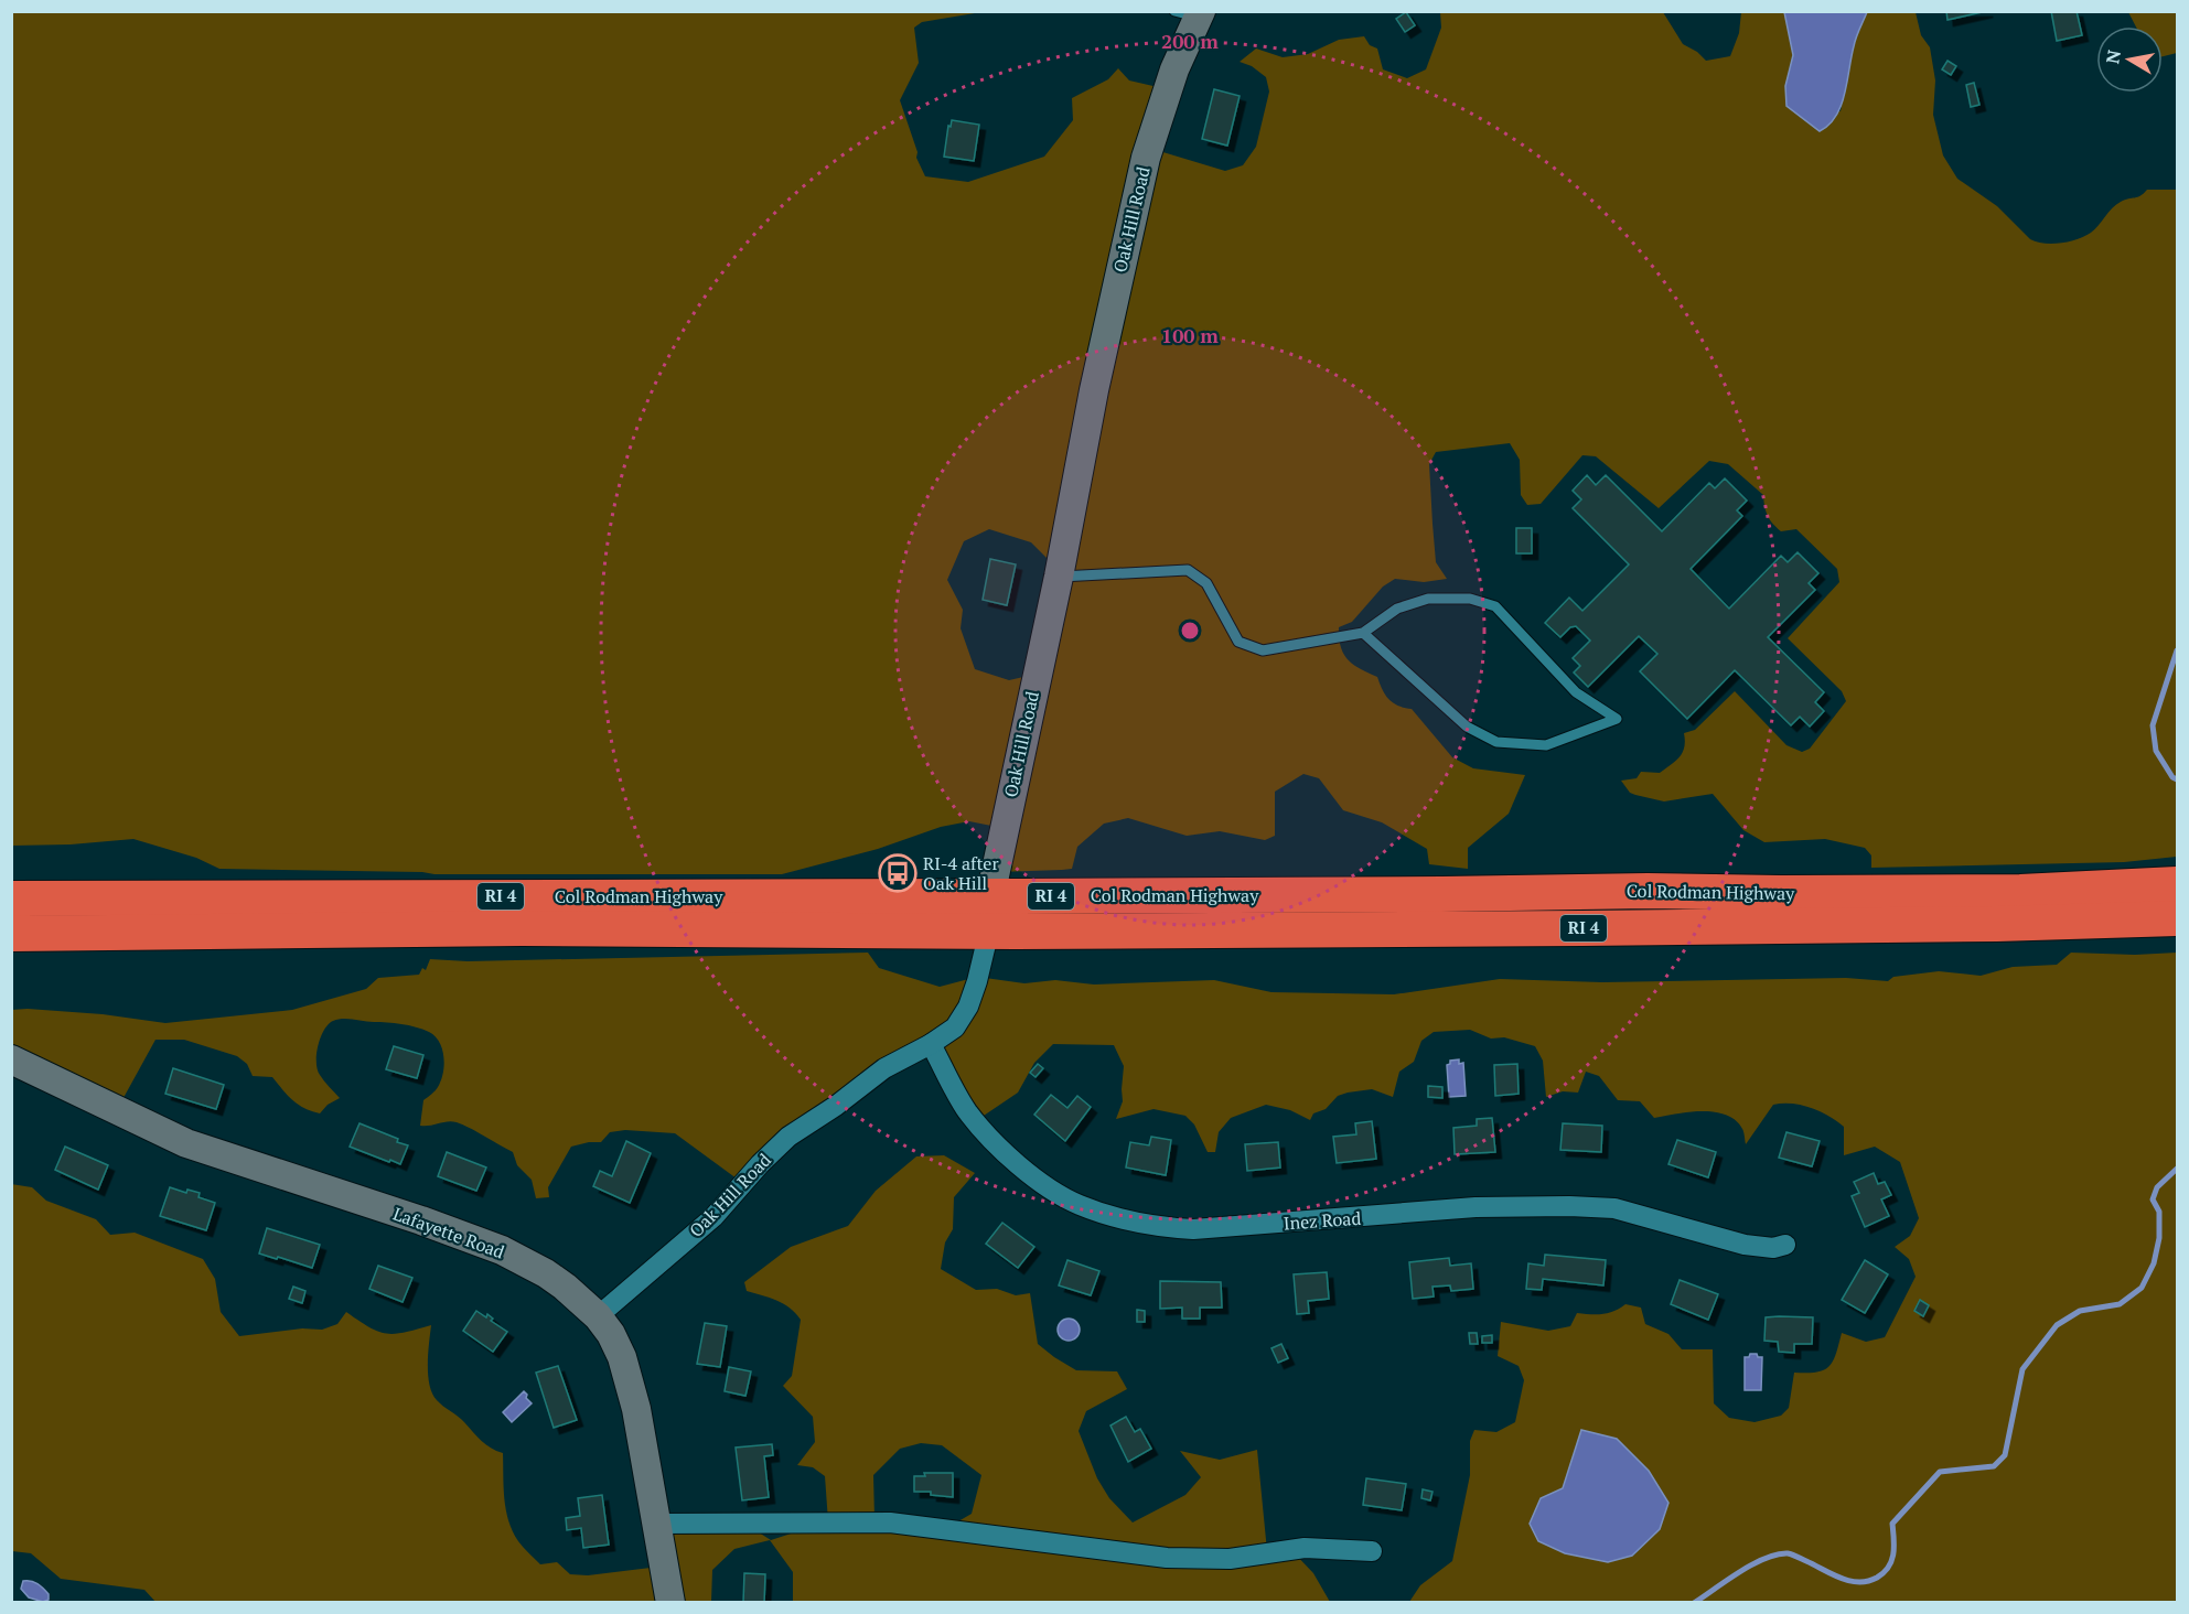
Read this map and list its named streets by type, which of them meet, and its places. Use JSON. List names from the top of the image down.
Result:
{
  "streets": {
    "highway": ["Col Rodman Highway", "RI 4"],
    "street": ["Oak Hill Road", "Inez Road", "Lafayette Road"]
  },
  "crossings": [
    ["Oak Hill Road", "Col Rodman Highway"],
    ["Oak Hill Road", "Inez Road"],
    ["Oak Hill Road", "Lafayette Road"]
  ],
  "places": {
    "bus stop": ["RI-4 after Oak Hill"]
  },
  "north": "left",
  "rings": ["200 m", "100 m"]
}
